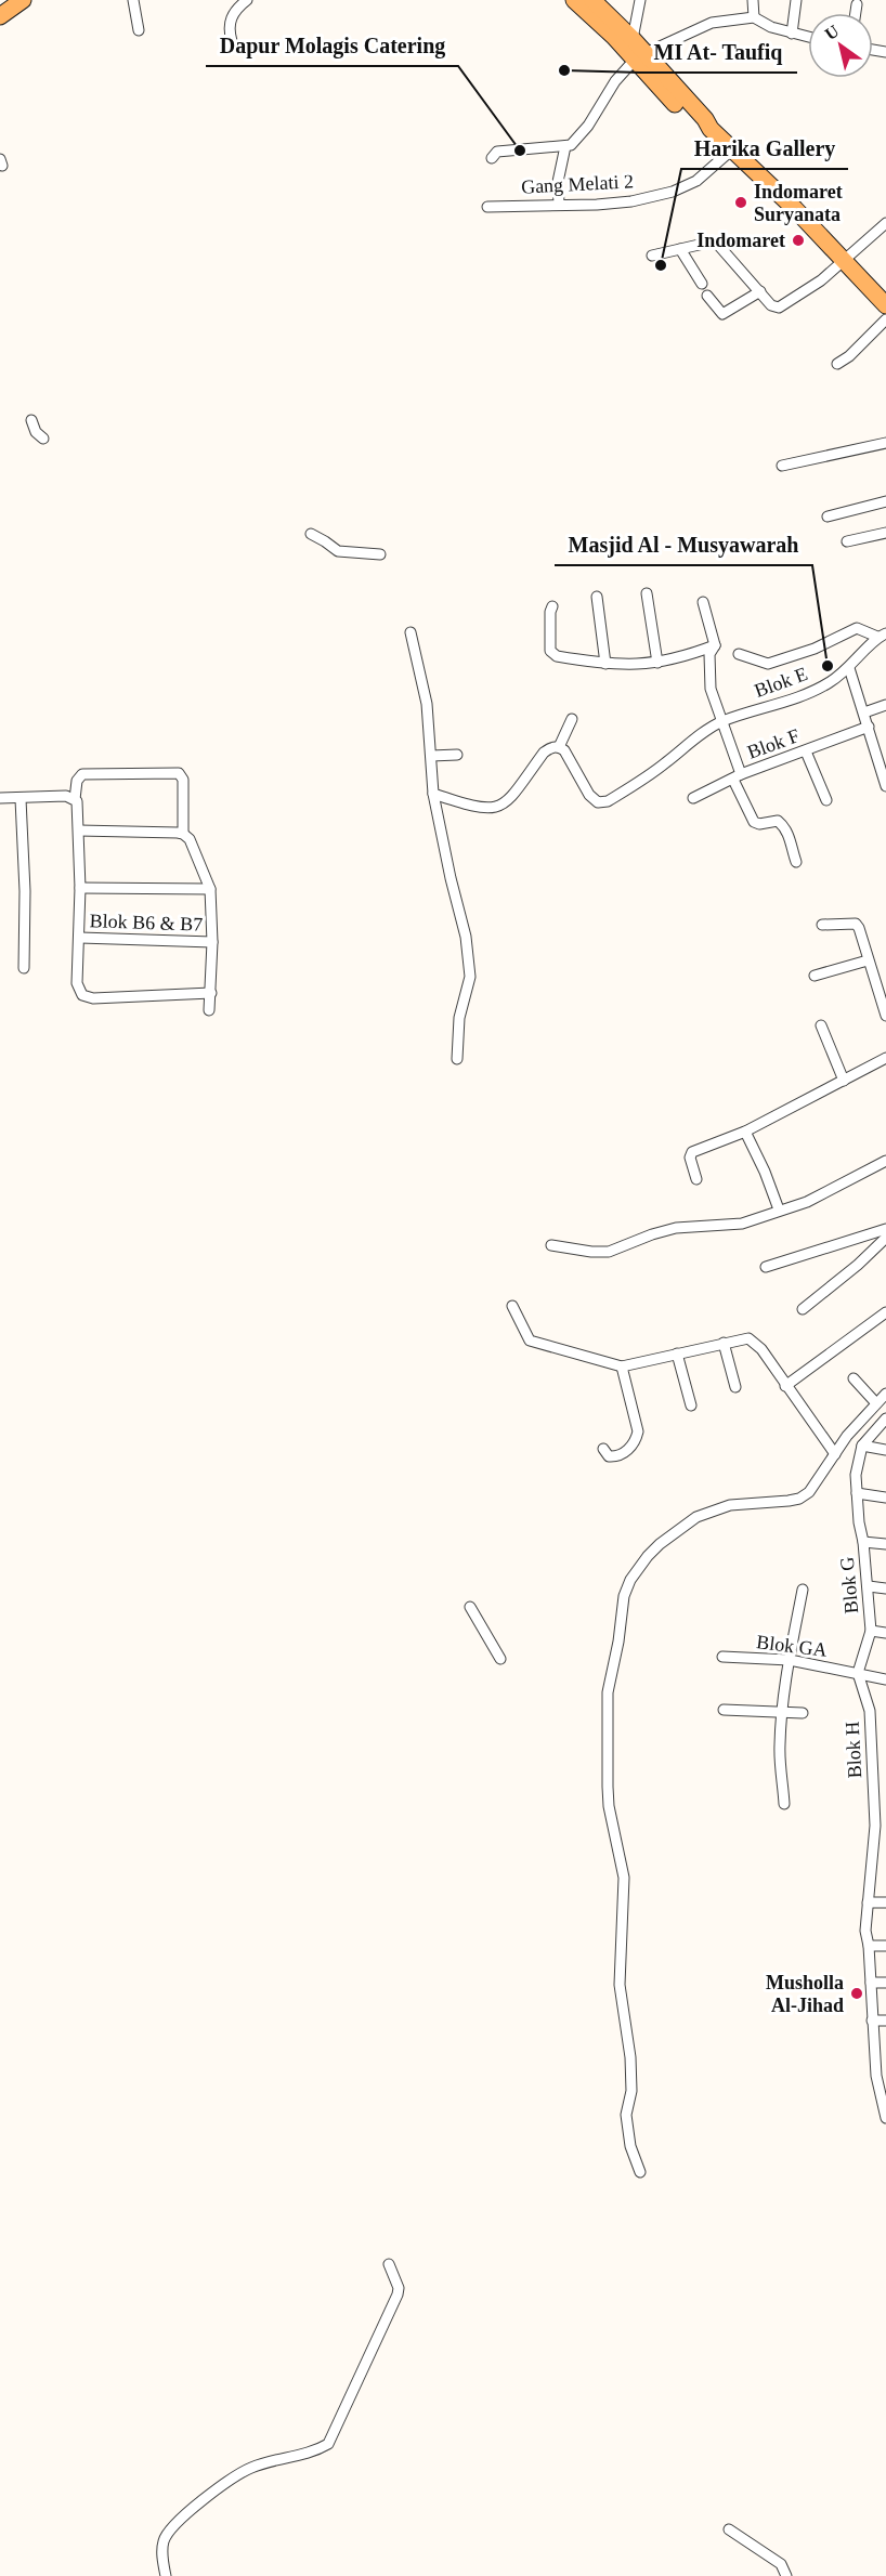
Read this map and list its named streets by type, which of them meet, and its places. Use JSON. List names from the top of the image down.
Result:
{
  "streets": {
    "street": [
      "Gang Melati 2",
      "Blok E",
      "Blok F",
      "Blok B6 & B7",
      "Blok G",
      "Blok GA",
      "Blok H"
    ]
  },
  "crossings": [
    ["Blok G", "Blok GA"],
    ["Blok G", "Blok H"],
    ["Blok GA", "Blok H"]
  ],
  "places": [
    "MI At- Taufiq",
    "Dapur Molagis Catering",
    "Indomaret Suryanata",
    "Indomaret",
    "Harika Gallery",
    "Masjid Al - Musyawarah",
    "Musholla Al-Jihad"
  ],
  "north": "top left"
}
